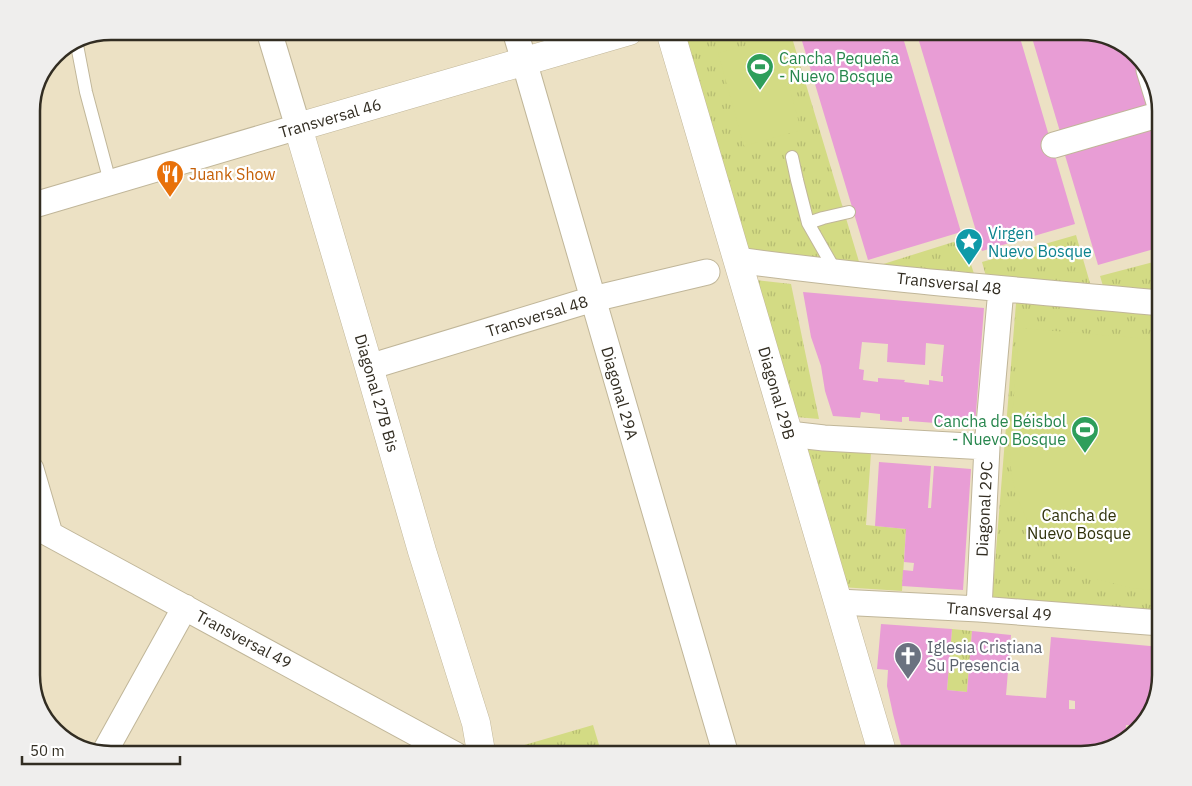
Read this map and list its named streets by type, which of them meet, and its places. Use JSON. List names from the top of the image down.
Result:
{
  "streets": {
    "street": [
      "Transversal 46",
      "Transversal 48",
      "Diagonal 27B Bis",
      "Diagonal 29A",
      "Diagonal 29B",
      "Diagonal 29C",
      "Transversal 49"
    ]
  },
  "crossings": [
    ["Transversal 46", "Diagonal 27B Bis"],
    ["Transversal 46", "Diagonal 29A"],
    ["Transversal 48", "Diagonal 27B Bis"],
    ["Transversal 48", "Diagonal 29A"],
    ["Transversal 48", "Diagonal 29B"],
    ["Transversal 48", "Diagonal 29C"],
    ["Diagonal 29B", "Transversal 49"],
    ["Diagonal 29C", "Transversal 49"]
  ],
  "parks": ["Cancha de Nuevo Bosque"],
  "places": {
    "sports": ["Cancha Pequeña - Nuevo Bosque", "Cancha de Béisbol - Nuevo Bosque"],
    "restaurant": ["Juank Show"],
    "place": ["Virgen Nuevo Bosque"],
    "church": ["Iglesia Cristiana Su Presencia"]
  },
  "scale_bar": "50 m"
}
